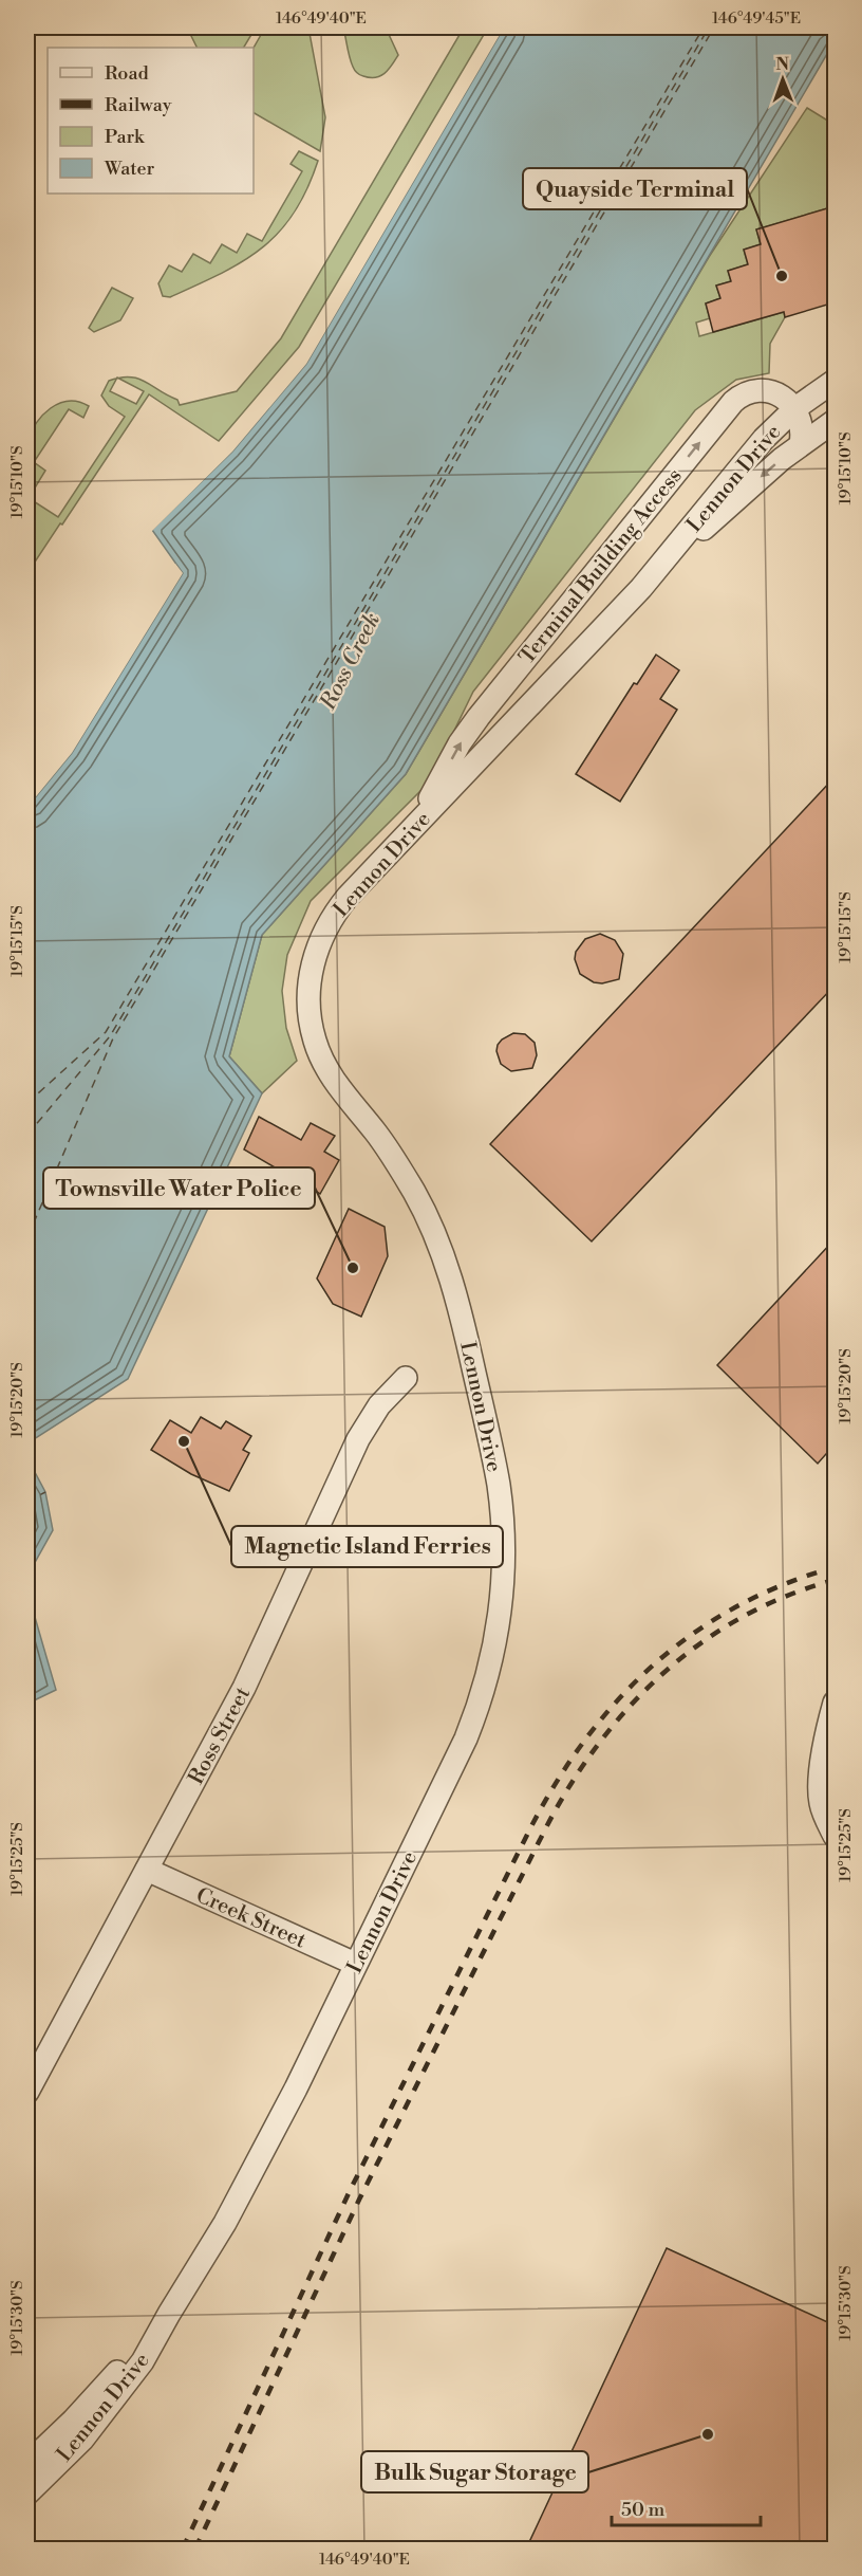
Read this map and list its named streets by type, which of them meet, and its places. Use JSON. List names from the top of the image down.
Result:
{
  "streets": {
    "street": [
      "Lennon Drive",
      "Terminal Building Access",
      "Ross Street",
      "Creek Street"
    ]
  },
  "crossings": [
    ["Lennon Drive", "Terminal Building Access"],
    ["Lennon Drive", "Creek Street"],
    ["Ross Street", "Creek Street"]
  ],
  "one_way": ["Terminal Building Access"],
  "water": ["Ross Creek"],
  "places": [
    "Quayside Terminal",
    "Townsville Water Police",
    "Magnetic Island Ferries",
    "Bulk Sugar Storage"
  ],
  "legend": [
    "Road",
    "Railway",
    "Park",
    "Water"
  ],
  "scale_bar": "50 m",
  "north": "top",
  "coordinates": [
    "146°49'40\"E",
    "146°49'45\"E",
    "19°15'10\"S",
    "19°15'15\"S",
    "19°15'20\"S",
    "19°15'25\"S",
    "19°15'30\"S"
  ]
}
